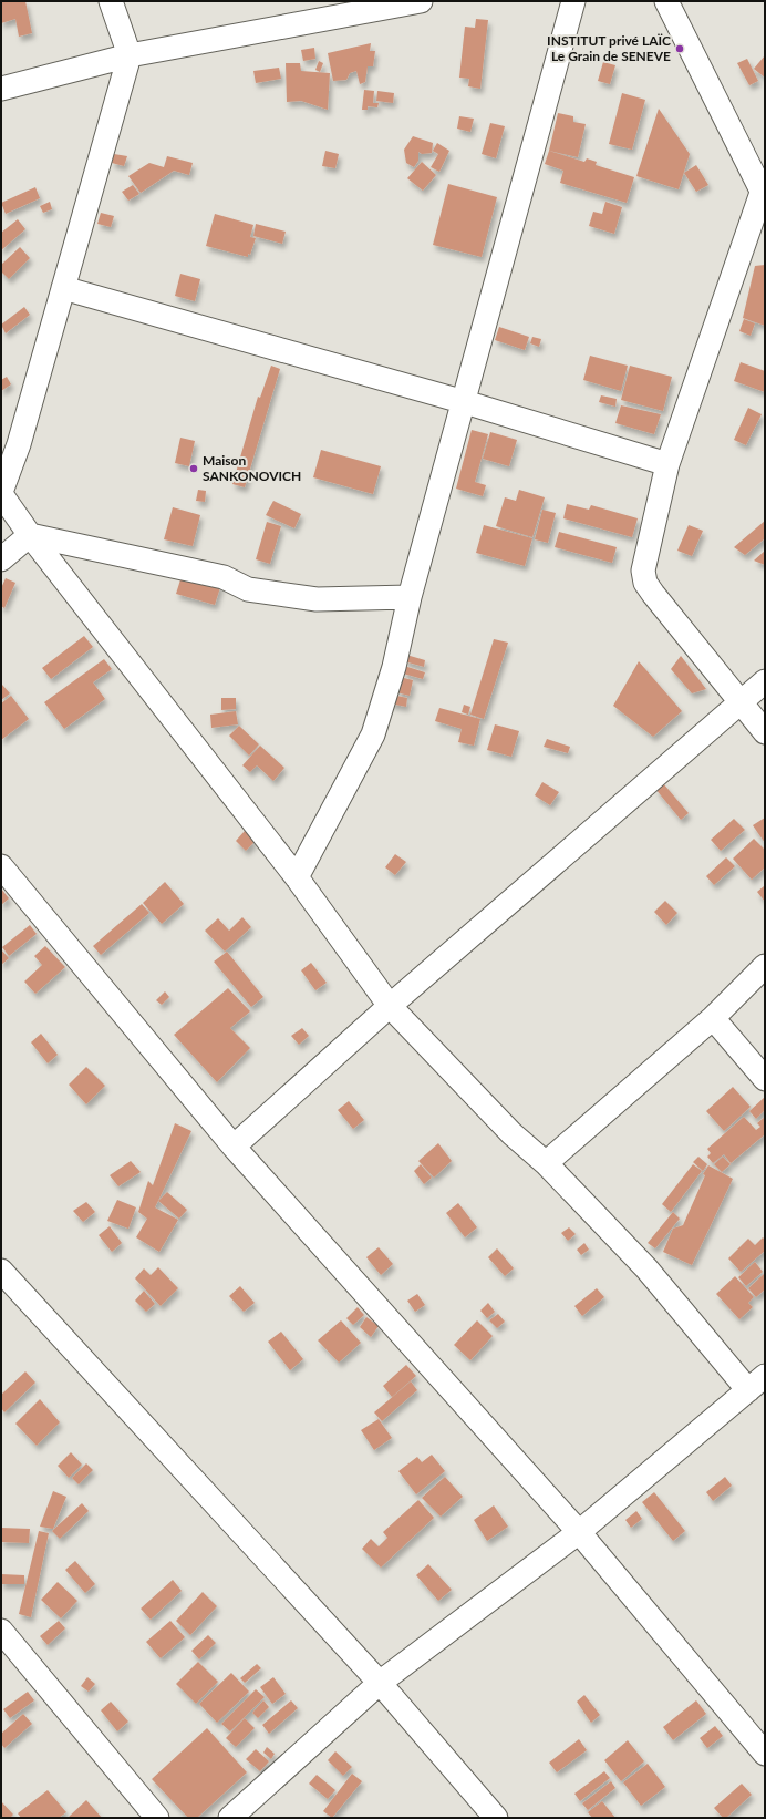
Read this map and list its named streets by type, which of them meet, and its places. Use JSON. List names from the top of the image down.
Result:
{
  "places": ["INSTITUT privé LAÏC Le Grain de SENEVE", "Maison SANKONOVICH"]
}
